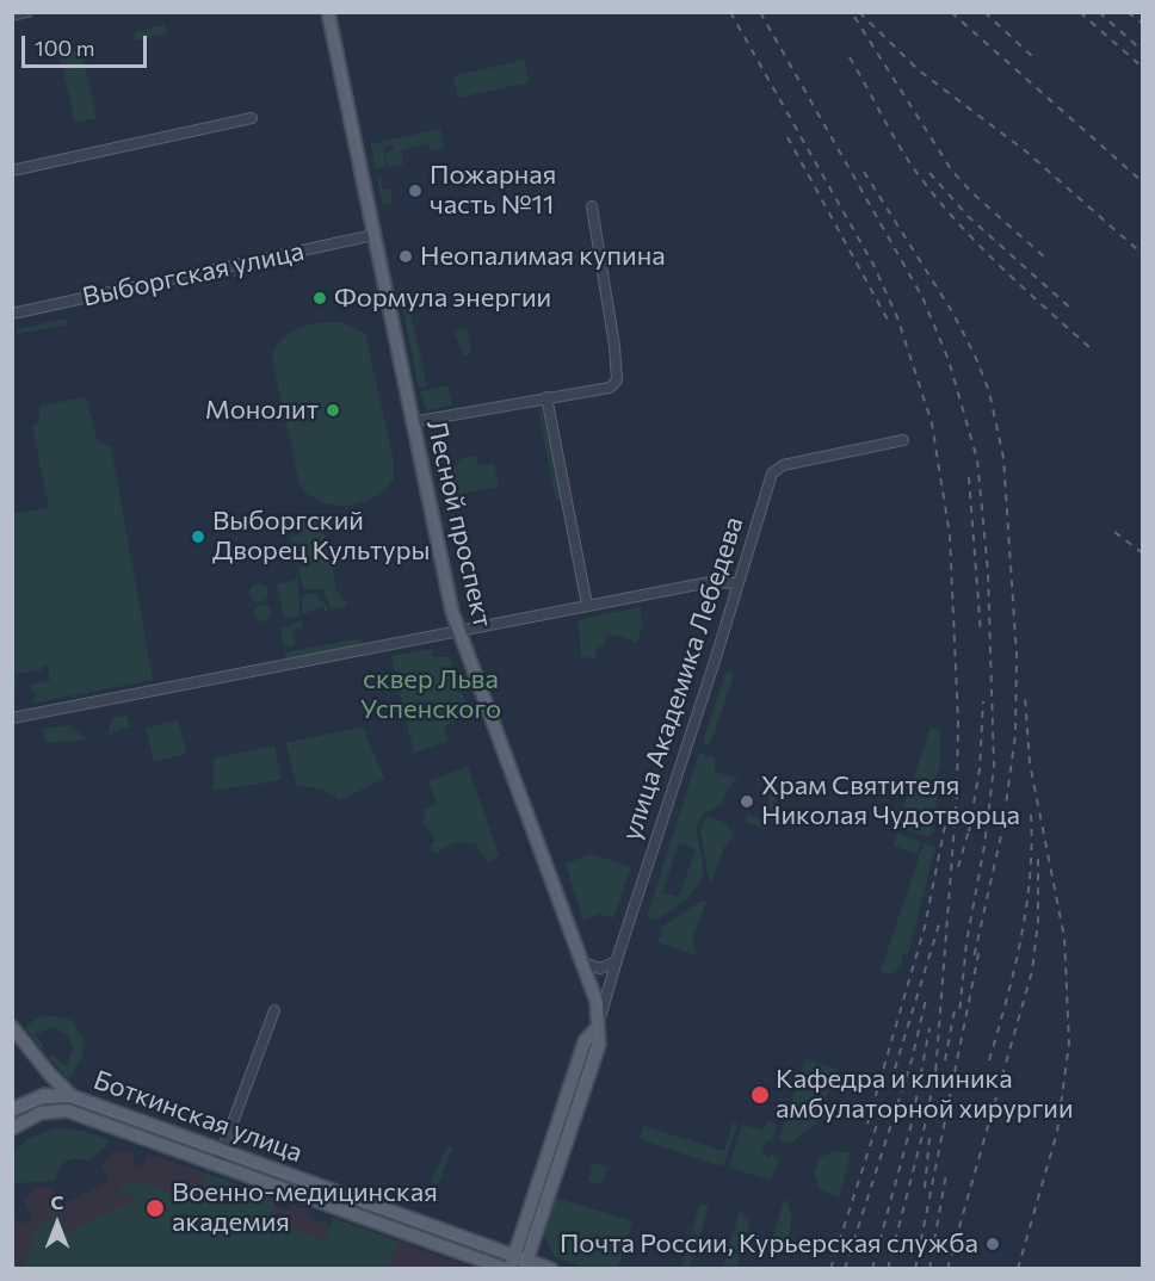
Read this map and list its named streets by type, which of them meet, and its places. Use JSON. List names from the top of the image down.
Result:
{
  "streets": {
    "main road": ["Лесной проспект", "улица Академика Лебедева", "Боткинская улица"],
    "street": ["Выборгская улица"]
  },
  "crossings": [
    ["Выборгская улица", "Лесной проспект"],
    ["Лесной проспект", "улица Академика Лебедева"],
    ["улица Академика Лебедева", "Боткинская улица"]
  ],
  "parks": ["сквер Льва Успенского"],
  "places": [
    "Пожарная часть №11",
    "Неопалимая купина",
    "Формула энергии",
    "Монолит",
    "Выборгский Дворец Культуры",
    "Храм Святителя Николая Чудотворца",
    "Кафедра и клиника амбулаторной хирургии",
    "Военно-медицинская академия",
    "Почта России, Курьерская служба"
  ],
  "scale_bar": "100 m",
  "north": "top"
}
